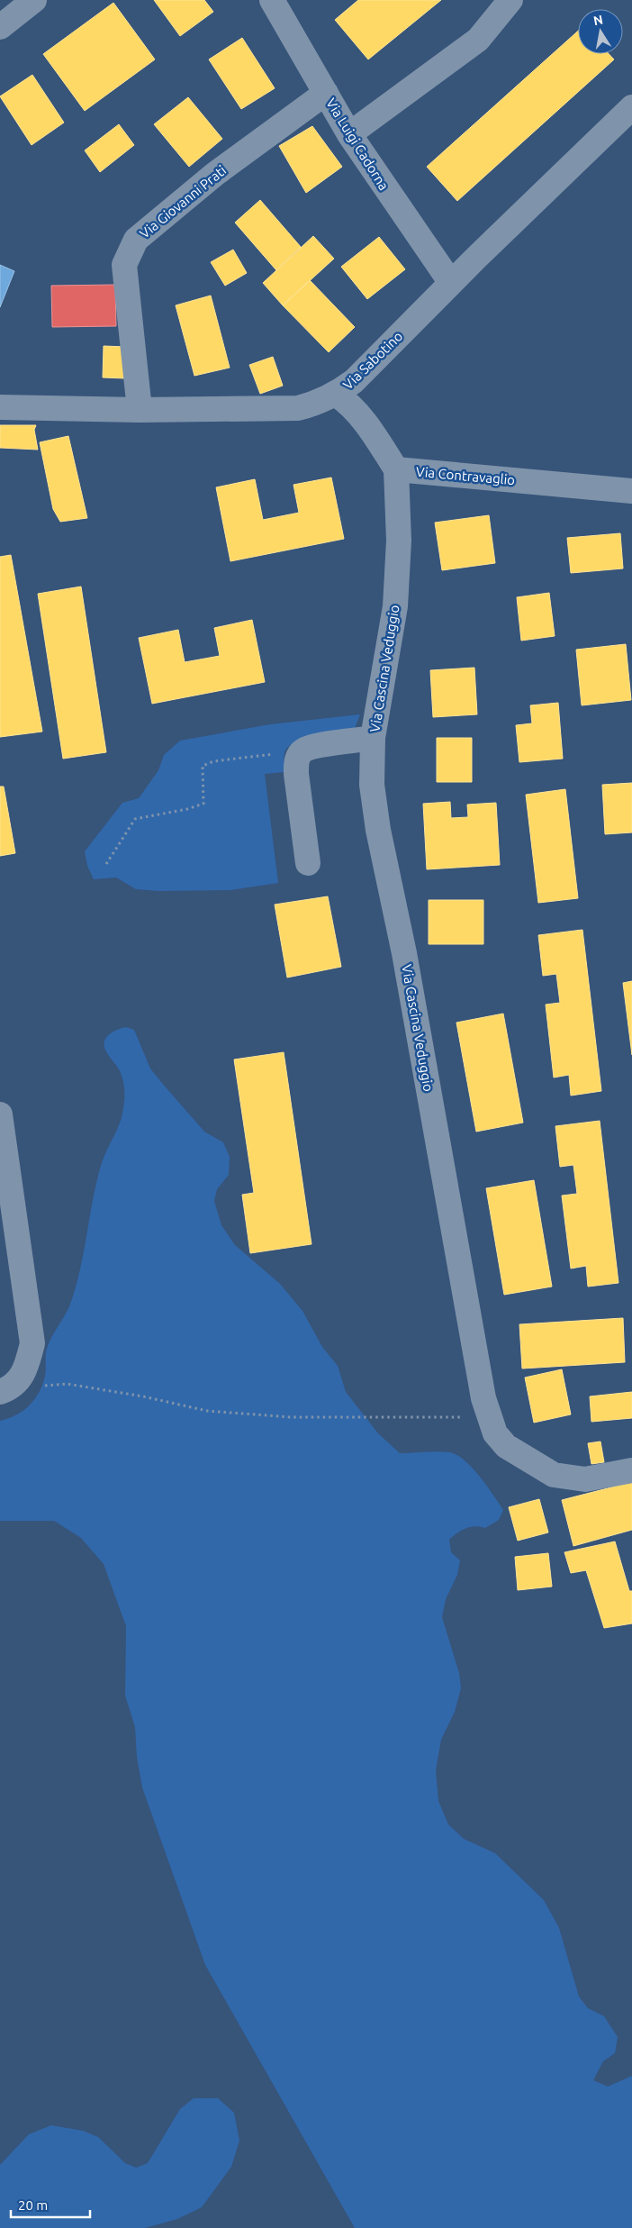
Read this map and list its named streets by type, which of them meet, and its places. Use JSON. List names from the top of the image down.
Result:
{
  "streets": {
    "street": [
      "Via Luigi Cadorna",
      "Via Giovanni Prati",
      "Via Sabotino",
      "Via Contravaglio",
      "Via Cascina Veduggio"
    ]
  },
  "crossings": [
    ["Via Luigi Cadorna", "Via Giovanni Prati"],
    ["Via Luigi Cadorna", "Via Sabotino"],
    ["Via Giovanni Prati", "Via Sabotino"],
    ["Via Sabotino", "Via Contravaglio"],
    ["Via Contravaglio", "Via Cascina Veduggio"]
  ],
  "scale_bar": "20 m",
  "north": "top"
}
